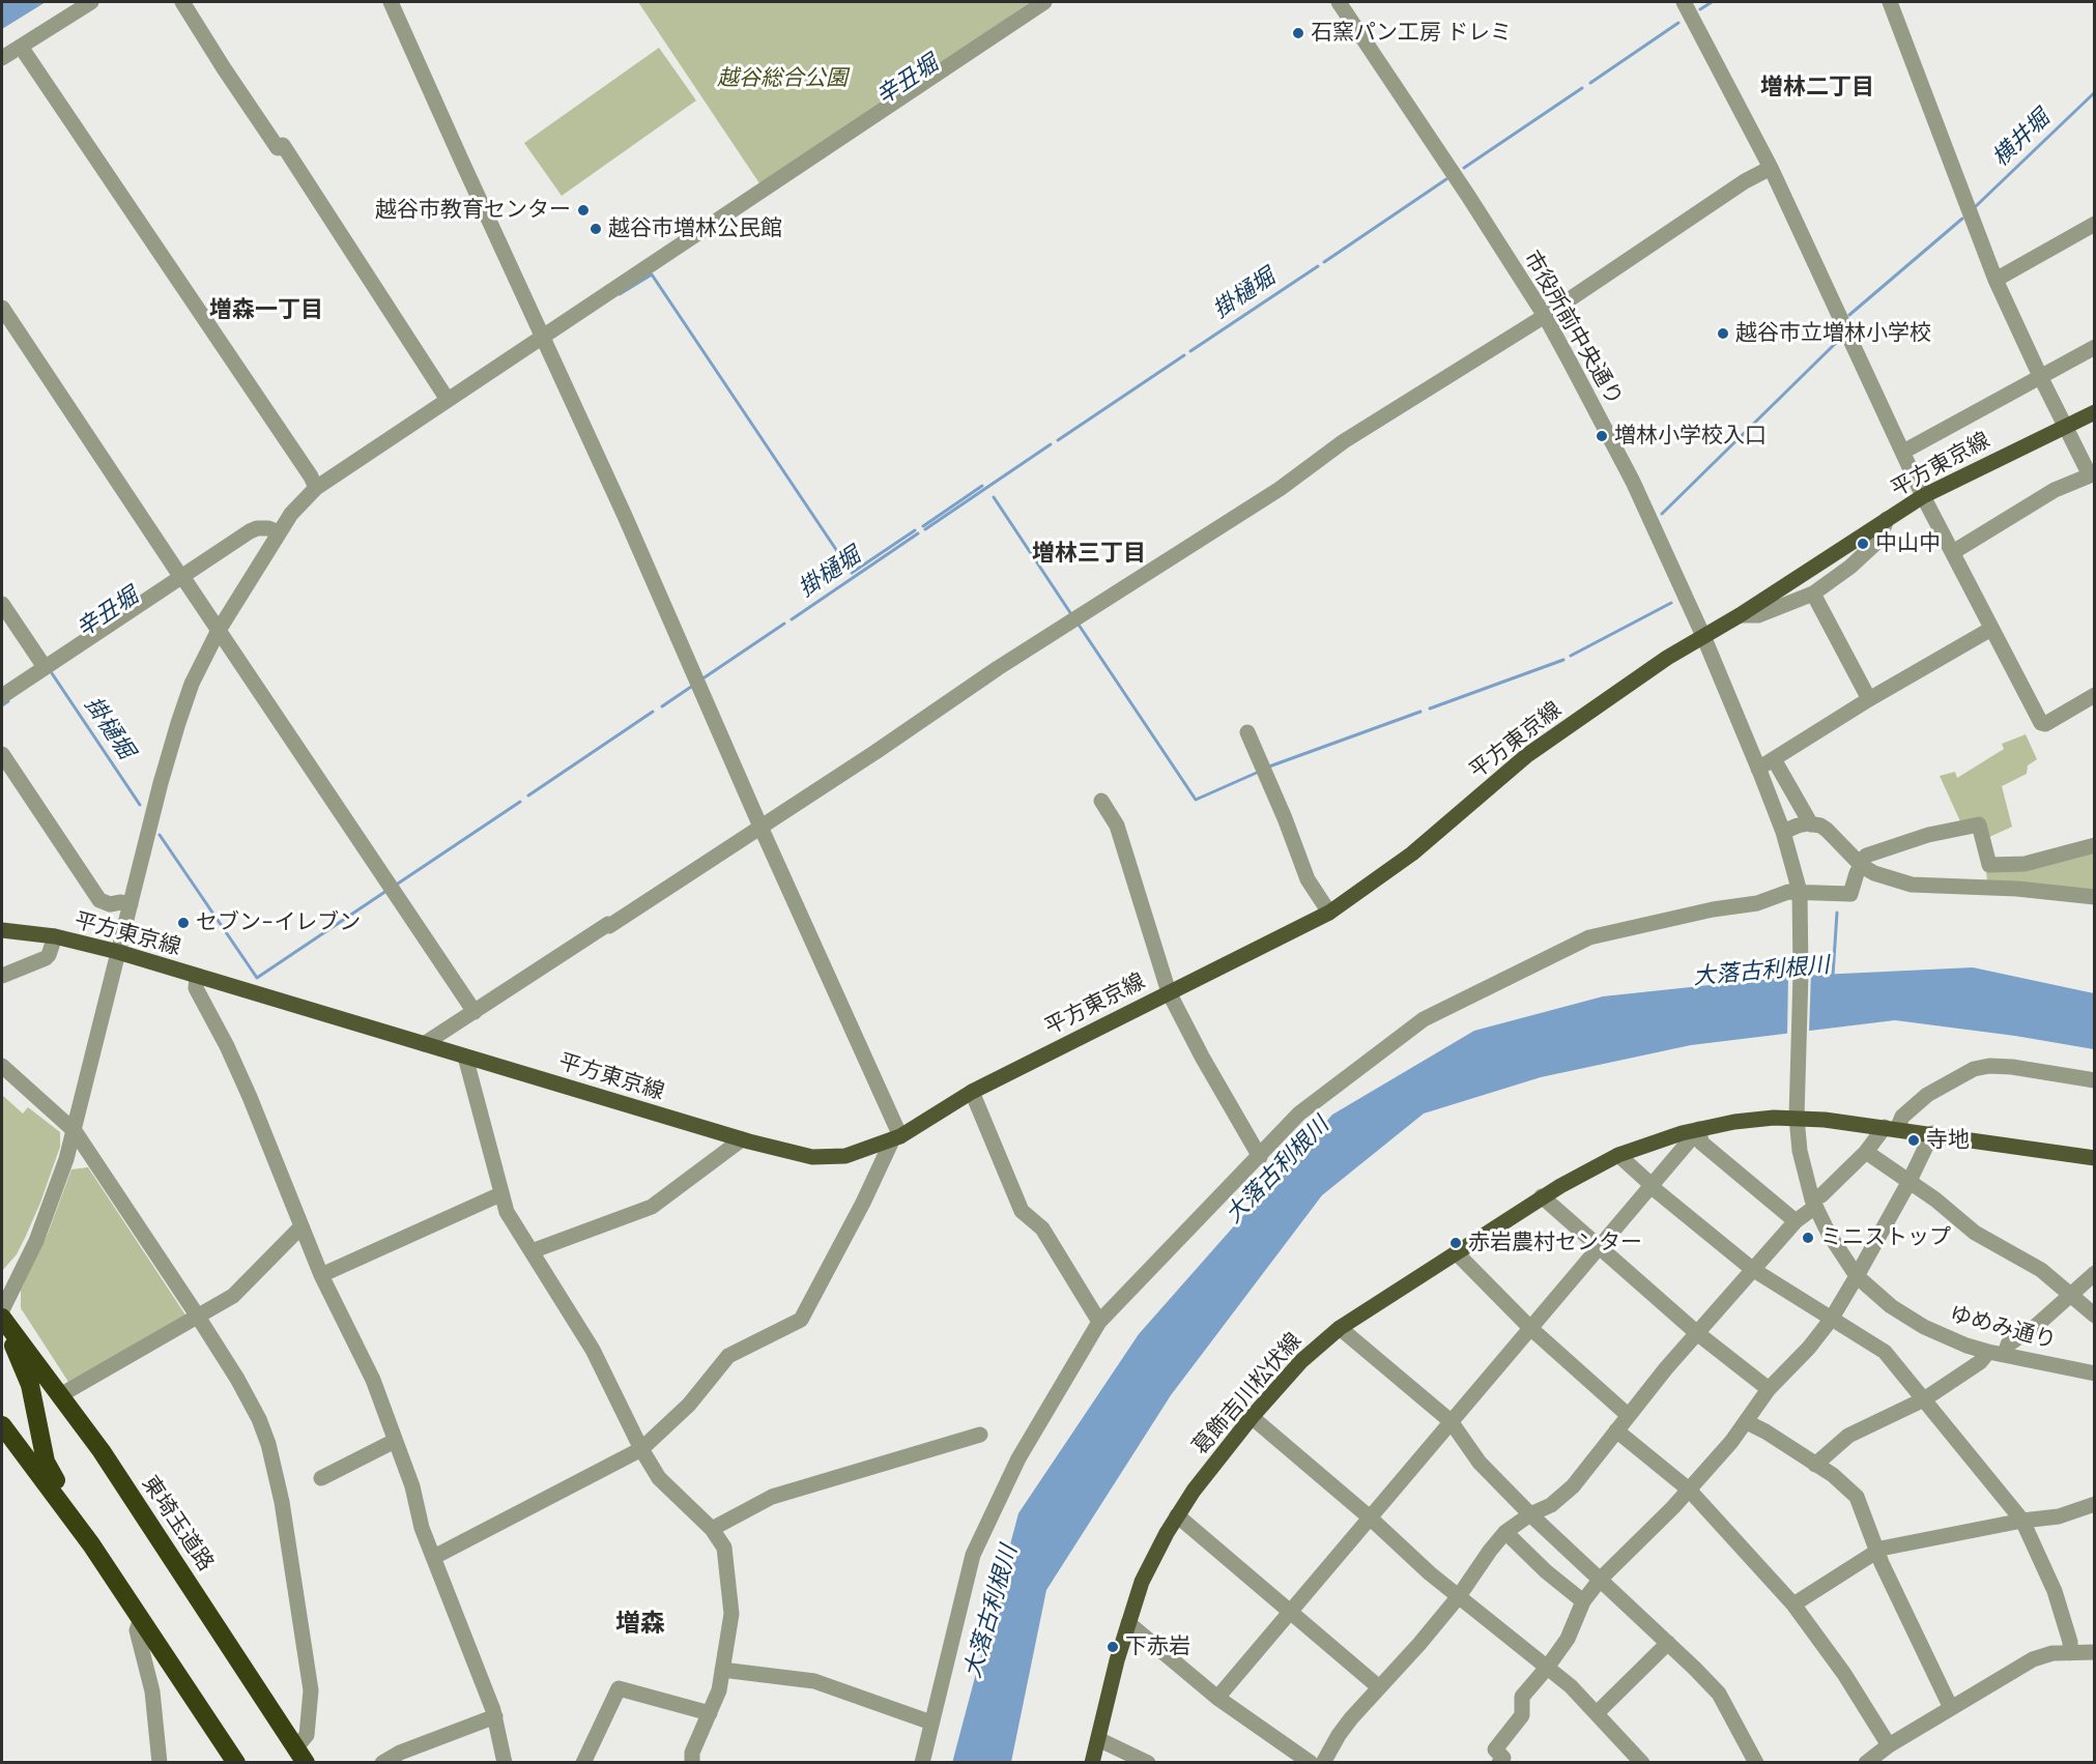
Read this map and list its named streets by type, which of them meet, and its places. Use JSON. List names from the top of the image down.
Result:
{
  "streets": {
    "highway": ["東埼玉道路"],
    "main road": ["平方東京線", "葛飾吉川松伏線"],
    "street": ["市役所前中央通り", "ゆめみ通り"]
  },
  "crossings": [
    ["市役所前中央通り", "平方東京線"],
    ["市役所前中央通り", "ゆめみ通り"],
    ["ゆめみ通り", "葛飾吉川松伏線"]
  ],
  "districts": [
    "増林二丁目",
    "増森一丁目",
    "増林三丁目",
    "増森"
  ],
  "water": [
    "辛丑堀",
    "横井堀",
    "掛樋堀",
    "大落古利根川"
  ],
  "parks": ["越谷総合公園"],
  "places": [
    "石窯パン工房 ドレミ",
    "越谷市教育センター",
    "越谷市増林公民館",
    "越谷市立増林小学校",
    "増林小学校入口",
    "中山中",
    "セブン-イレブン",
    "寺地",
    "ミニストップ",
    "赤岩農村センター",
    "下赤岩"
  ]
}
